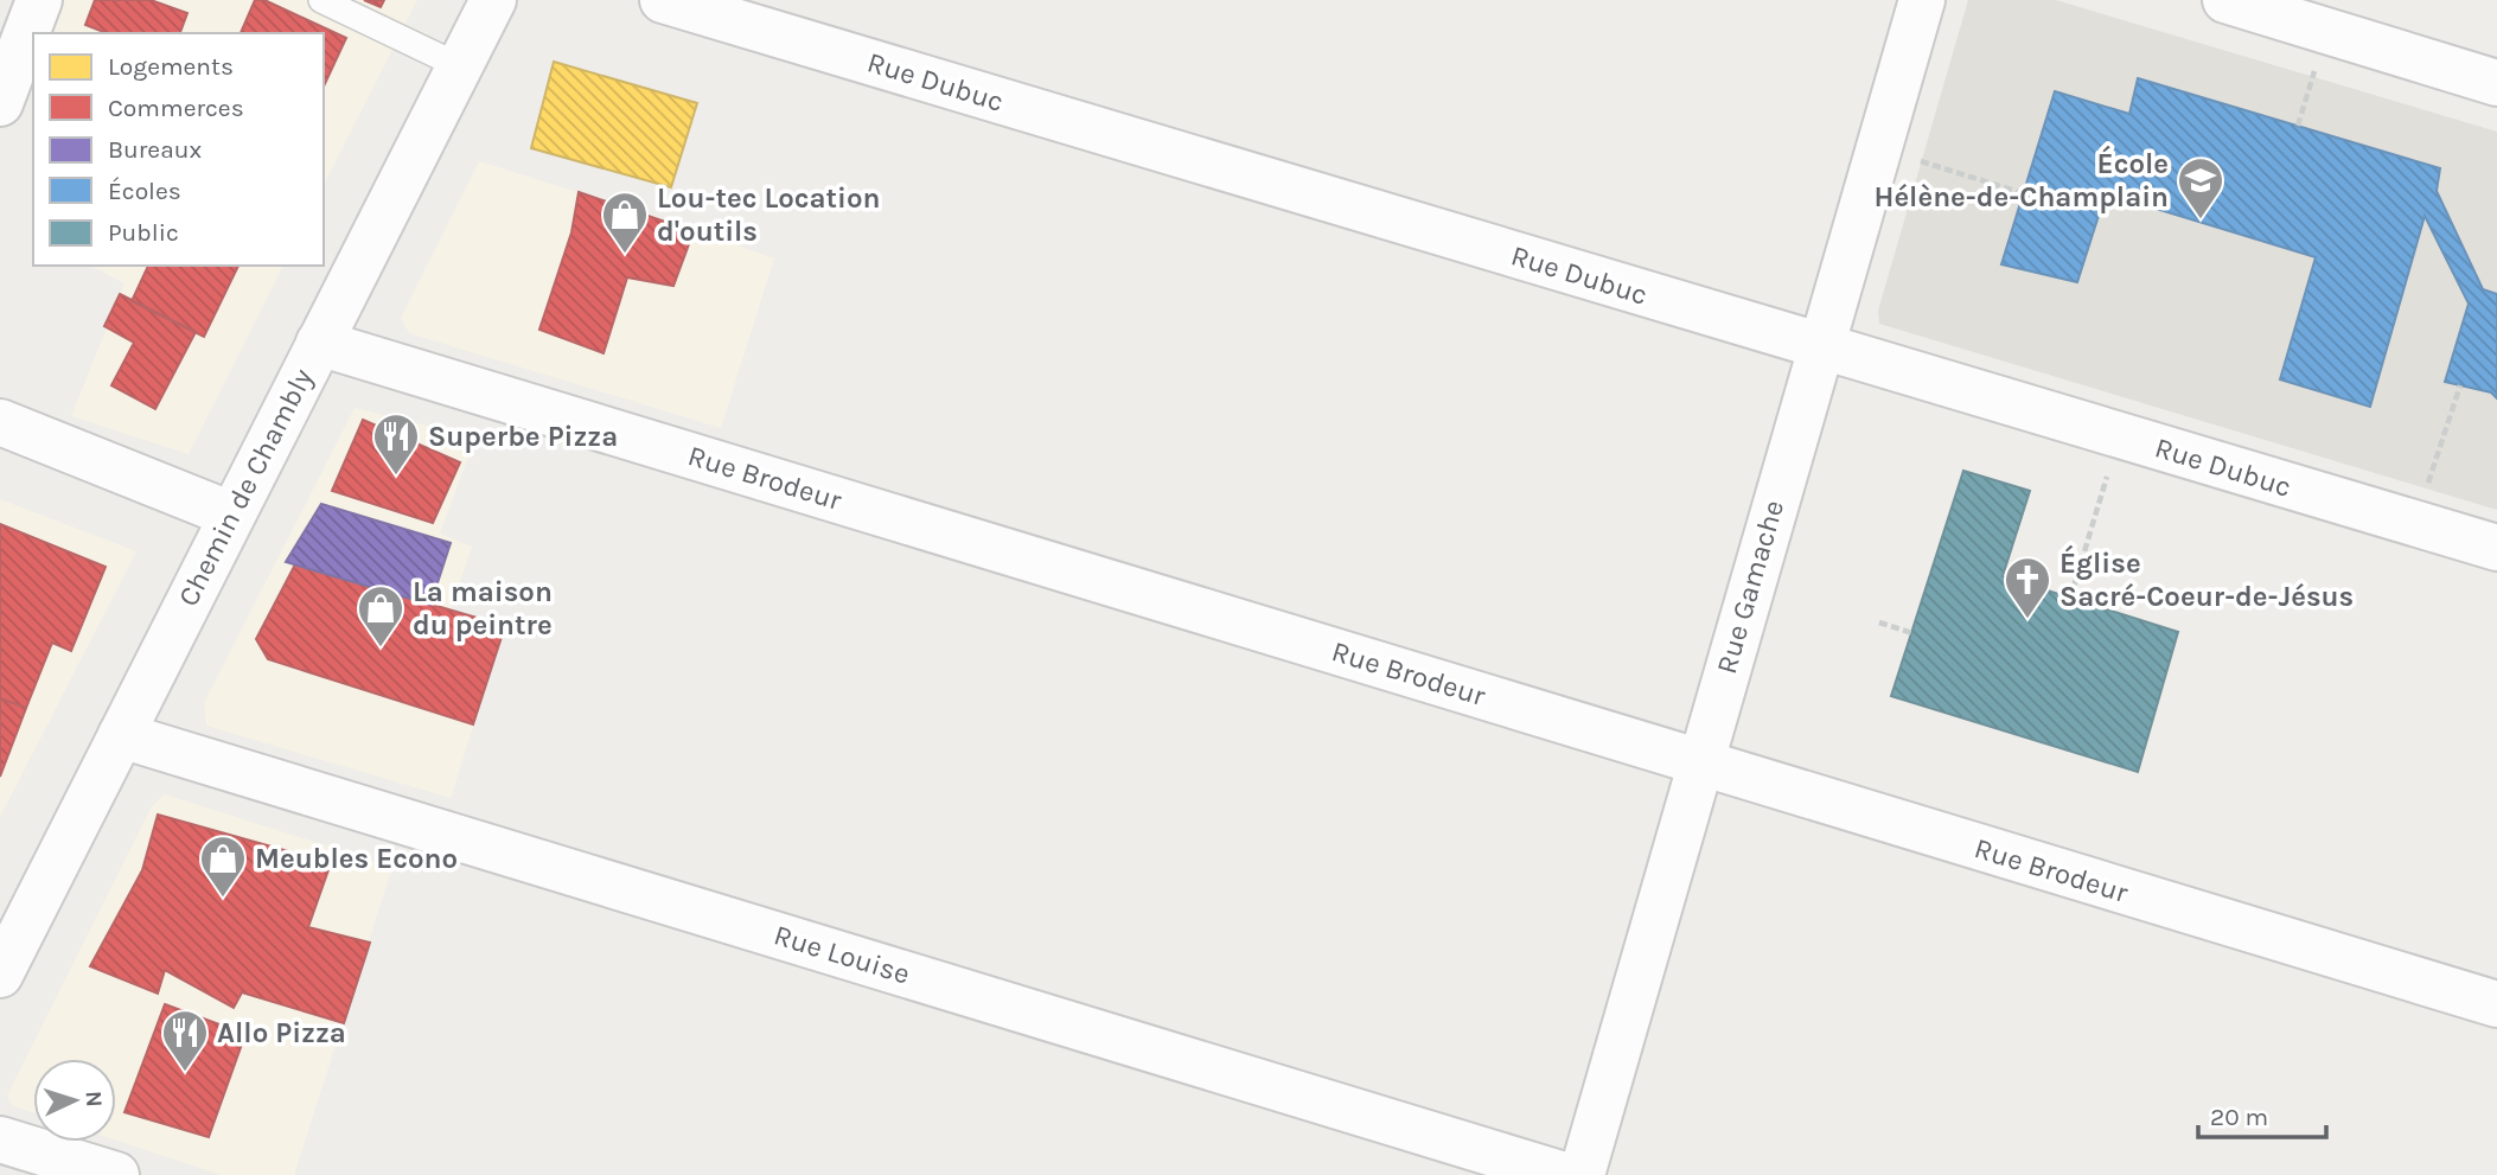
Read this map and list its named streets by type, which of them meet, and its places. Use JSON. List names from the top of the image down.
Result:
{
  "streets": {
    "street": [
      "Rue Dubuc",
      "Rue Brodeur",
      "Chemin de Chambly",
      "Rue Gamache",
      "Rue Louise"
    ]
  },
  "crossings": [
    ["Rue Dubuc", "Rue Gamache"],
    ["Rue Brodeur", "Chemin de Chambly"],
    ["Rue Brodeur", "Rue Gamache"],
    ["Chemin de Chambly", "Rue Louise"]
  ],
  "places": {
    "school or university": ["École Hélène-de-Champlain"],
    "shop": ["Lou-tec Location d'outils", "La maison du peintre", "Meubles Econo"],
    "restaurant": ["Superbe Pizza", "Allo Pizza"],
    "church": ["Église Sacré-Coeur-de-Jésus"]
  },
  "legend": [
    "Logements",
    "Commerces",
    "Bureaux",
    "Écoles",
    "Public"
  ],
  "scale_bar": "20 m",
  "north": "right"
}
